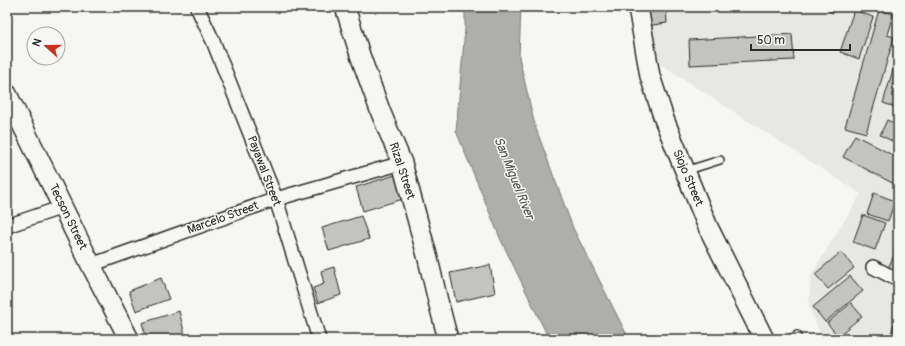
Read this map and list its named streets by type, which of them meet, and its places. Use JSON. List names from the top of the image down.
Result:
{
  "streets": {
    "street": [
      "Payawal Street",
      "Rizal Street",
      "Siojo Street",
      "Tecson Street",
      "Marcelo Street"
    ]
  },
  "crossings": [
    ["Payawal Street", "Marcelo Street"],
    ["Rizal Street", "Marcelo Street"],
    ["Tecson Street", "Marcelo Street"]
  ],
  "water": ["San Miguel River"],
  "scale_bar": "50 m",
  "north": "left"
}
